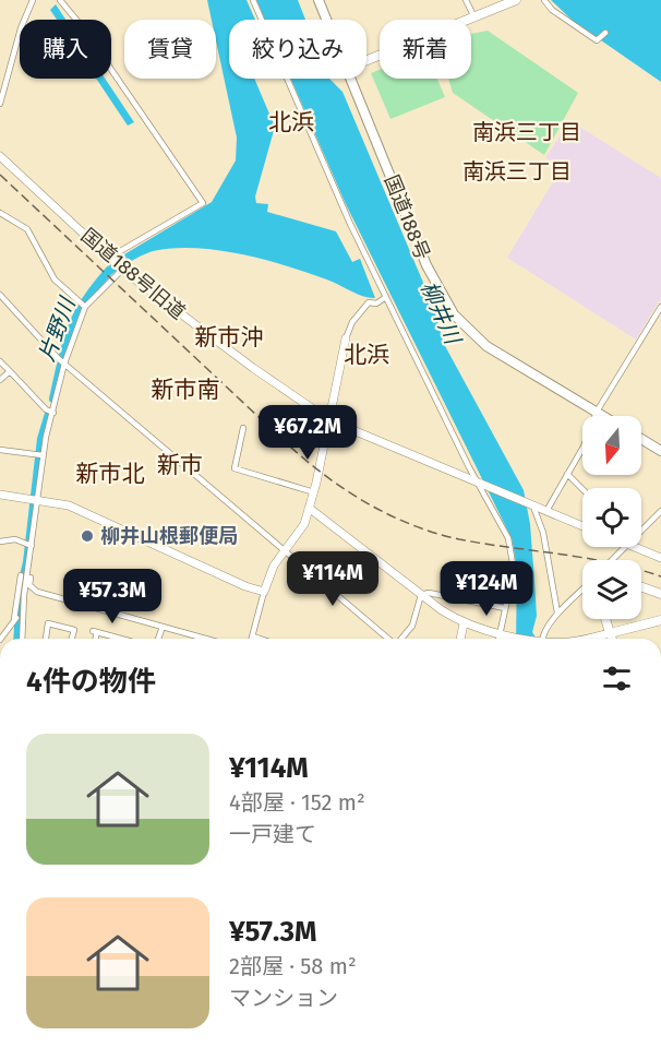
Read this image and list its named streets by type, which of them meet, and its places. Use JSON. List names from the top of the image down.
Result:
{
  "streets": {
    "highway": ["国道188号"],
    "street": ["国道188号旧道"]
  },
  "districts": [
    "北浜",
    "南浜三丁目",
    "南浜三丁目",
    "新市沖",
    "北浜",
    "新市南",
    "新市",
    "新市北"
  ],
  "water": ["柳井川", "片野川"],
  "places": ["柳井山根郵便局"],
  "north": "bottom",
  "page": {
    "chip": [
      "購入",
      "賃貸",
      "絞り込み",
      "新着"
    ],
    "price": [
      "¥67.2M",
      "¥114M",
      "¥124M",
      "¥57.3M"
    ],
    "heading": "4件の物件",
    "list": [
      {
        "name": "¥114M",
        "note": "4部屋 · 152 m² · 一戸建て"
      },
      {
        "name": "¥57.3M",
        "note": "2部屋 · 58 m² · マンション"
      }
    ]
  }
}
